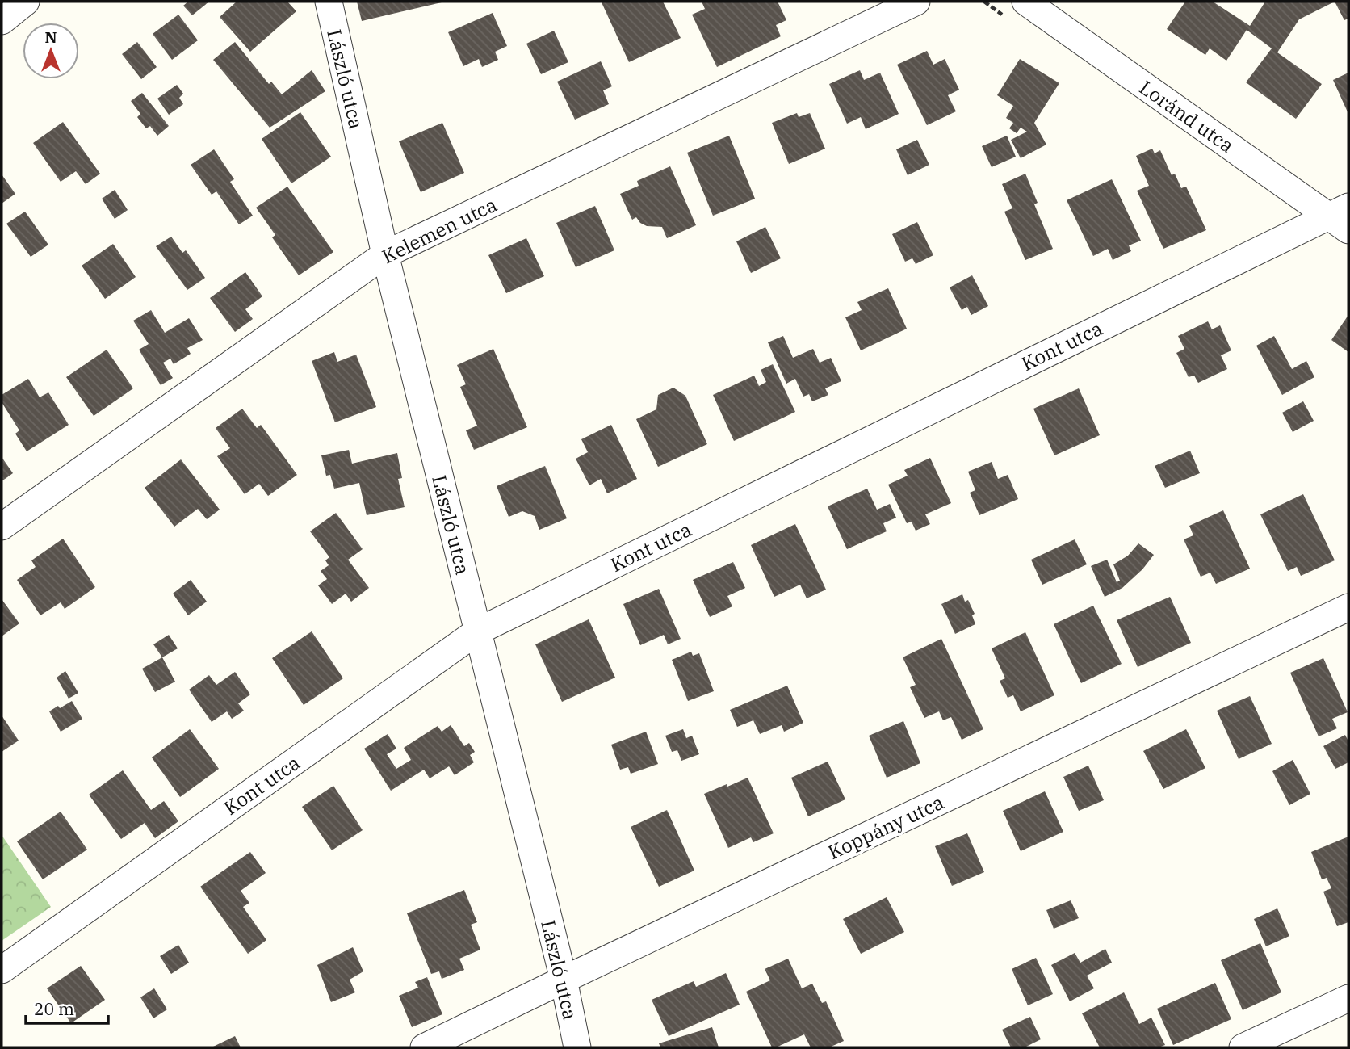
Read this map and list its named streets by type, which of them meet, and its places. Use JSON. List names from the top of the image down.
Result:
{
  "streets": {
    "street": [
      "László utca",
      "Loránd utca",
      "Kelemen utca",
      "Kont utca",
      "Koppány utca"
    ]
  },
  "crossings": [
    ["László utca", "Kelemen utca"],
    ["László utca", "Kont utca"],
    ["László utca", "Koppány utca"],
    ["Loránd utca", "Kont utca"]
  ],
  "scale_bar": "20 m",
  "north": "top"
}
